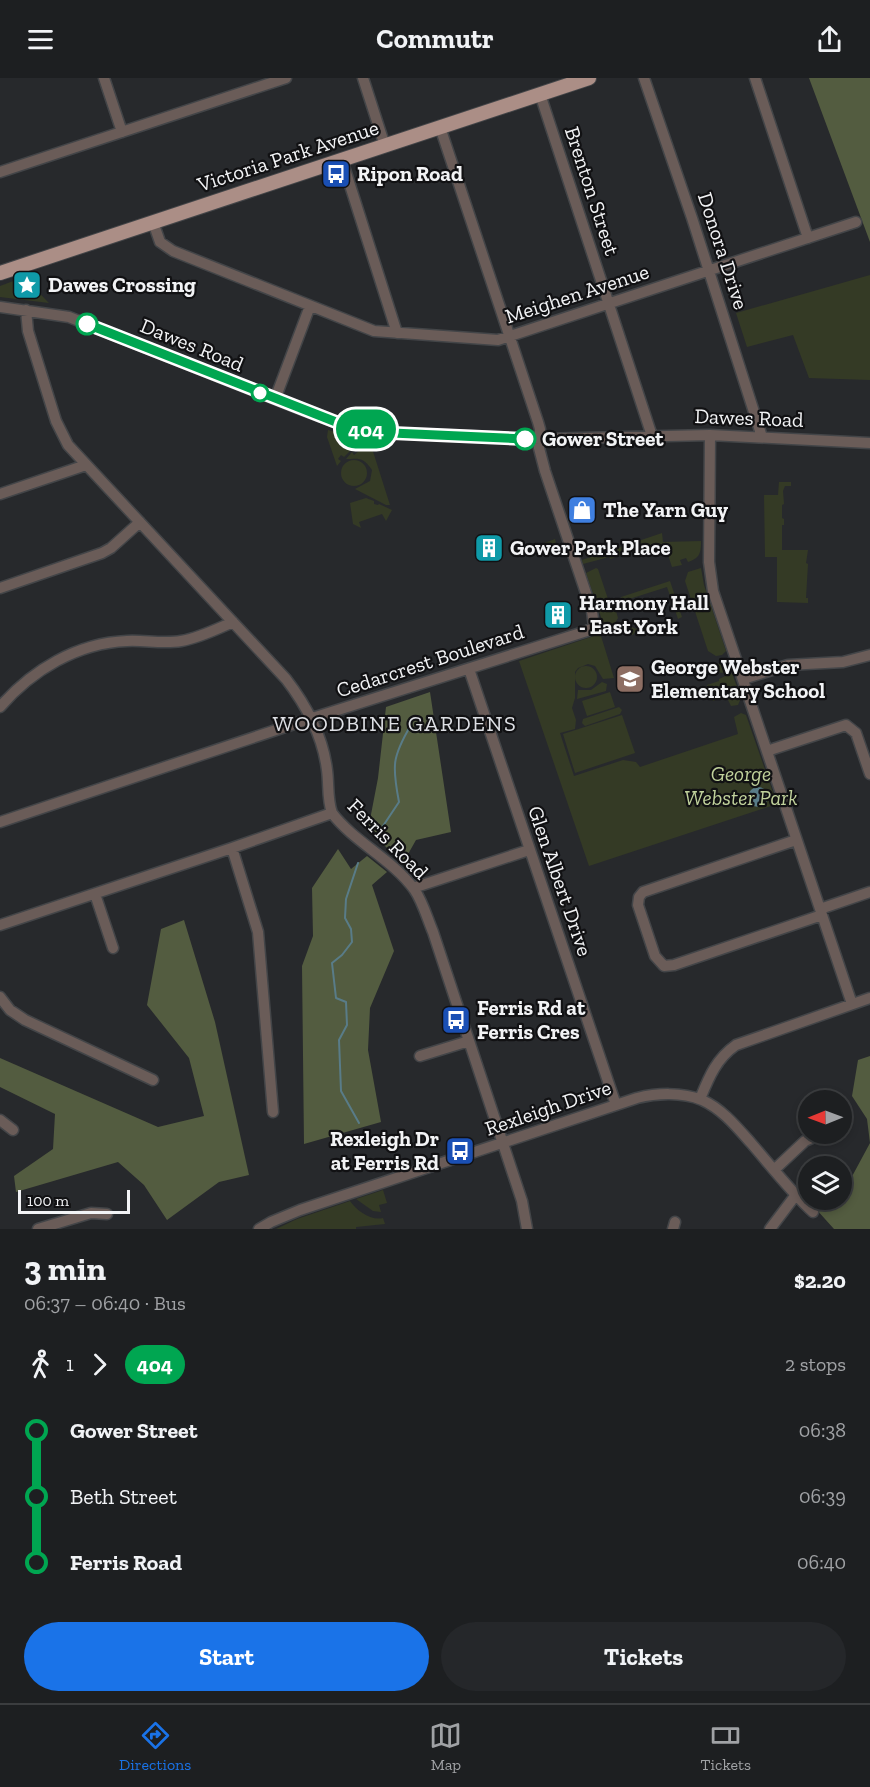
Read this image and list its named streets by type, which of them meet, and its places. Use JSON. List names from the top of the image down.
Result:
{
  "streets": {
    "main road": ["Victoria Park Avenue"],
    "street": [
      "Brenton Street",
      "Donora Drive",
      "Meighen Avenue",
      "Dawes Road",
      "Cedarcrest Boulevard",
      "Ferris Road",
      "Glen Albert Drive",
      "Rexleigh Drive"
    ]
  },
  "crossings": [
    ["Victoria Park Avenue", "Brenton Street"],
    ["Victoria Park Avenue", "Meighen Avenue"],
    ["Brenton Street", "Meighen Avenue"],
    ["Brenton Street", "Dawes Road"],
    ["Donora Drive", "Meighen Avenue"],
    ["Donora Drive", "Dawes Road"],
    ["Dawes Road", "Cedarcrest Boulevard"],
    ["Dawes Road", "Ferris Road"],
    ["Cedarcrest Boulevard", "Ferris Road"],
    ["Cedarcrest Boulevard", "Glen Albert Drive"],
    ["Ferris Road", "Rexleigh Drive"],
    ["Glen Albert Drive", "Rexleigh Drive"]
  ],
  "districts": ["WOODBINE GARDENS"],
  "parks": ["George Webster Park"],
  "places": {
    "bus stop": ["Ripon Road", "Ferris Rd at Ferris Cres", "Rexleigh Dr at Ferris Rd"],
    "place": ["Dawes Crossing"],
    "other": ["Gower Street"],
    "shop": ["The Yarn Guy"],
    "building": ["Gower Park Place", "Harmony Hall - East York"],
    "school or university": ["George Webster Elementary School"]
  },
  "lines": ["bus line 404"],
  "scale_bar": "100 m",
  "north": "left",
  "page": {
    "header": "Commutr",
    "on_map": "404",
    "scale": "100 m",
    "heading": ["3 min", "06:37 – 06:40 · Bus", "$2.20"],
    "legs": ["1", "404", "2 stops"],
    "list": [
      {
        "name": "Gower Street",
        "value": "06:38"
      },
      {
        "name": "Beth Street",
        "value": "06:39"
      },
      {
        "name": "Ferris Road",
        "value": "06:40"
      }
    ],
    "buttons": ["Start", "Tickets"],
    "tabs": ["Directions", "Map", "Tickets"]
  }
}
